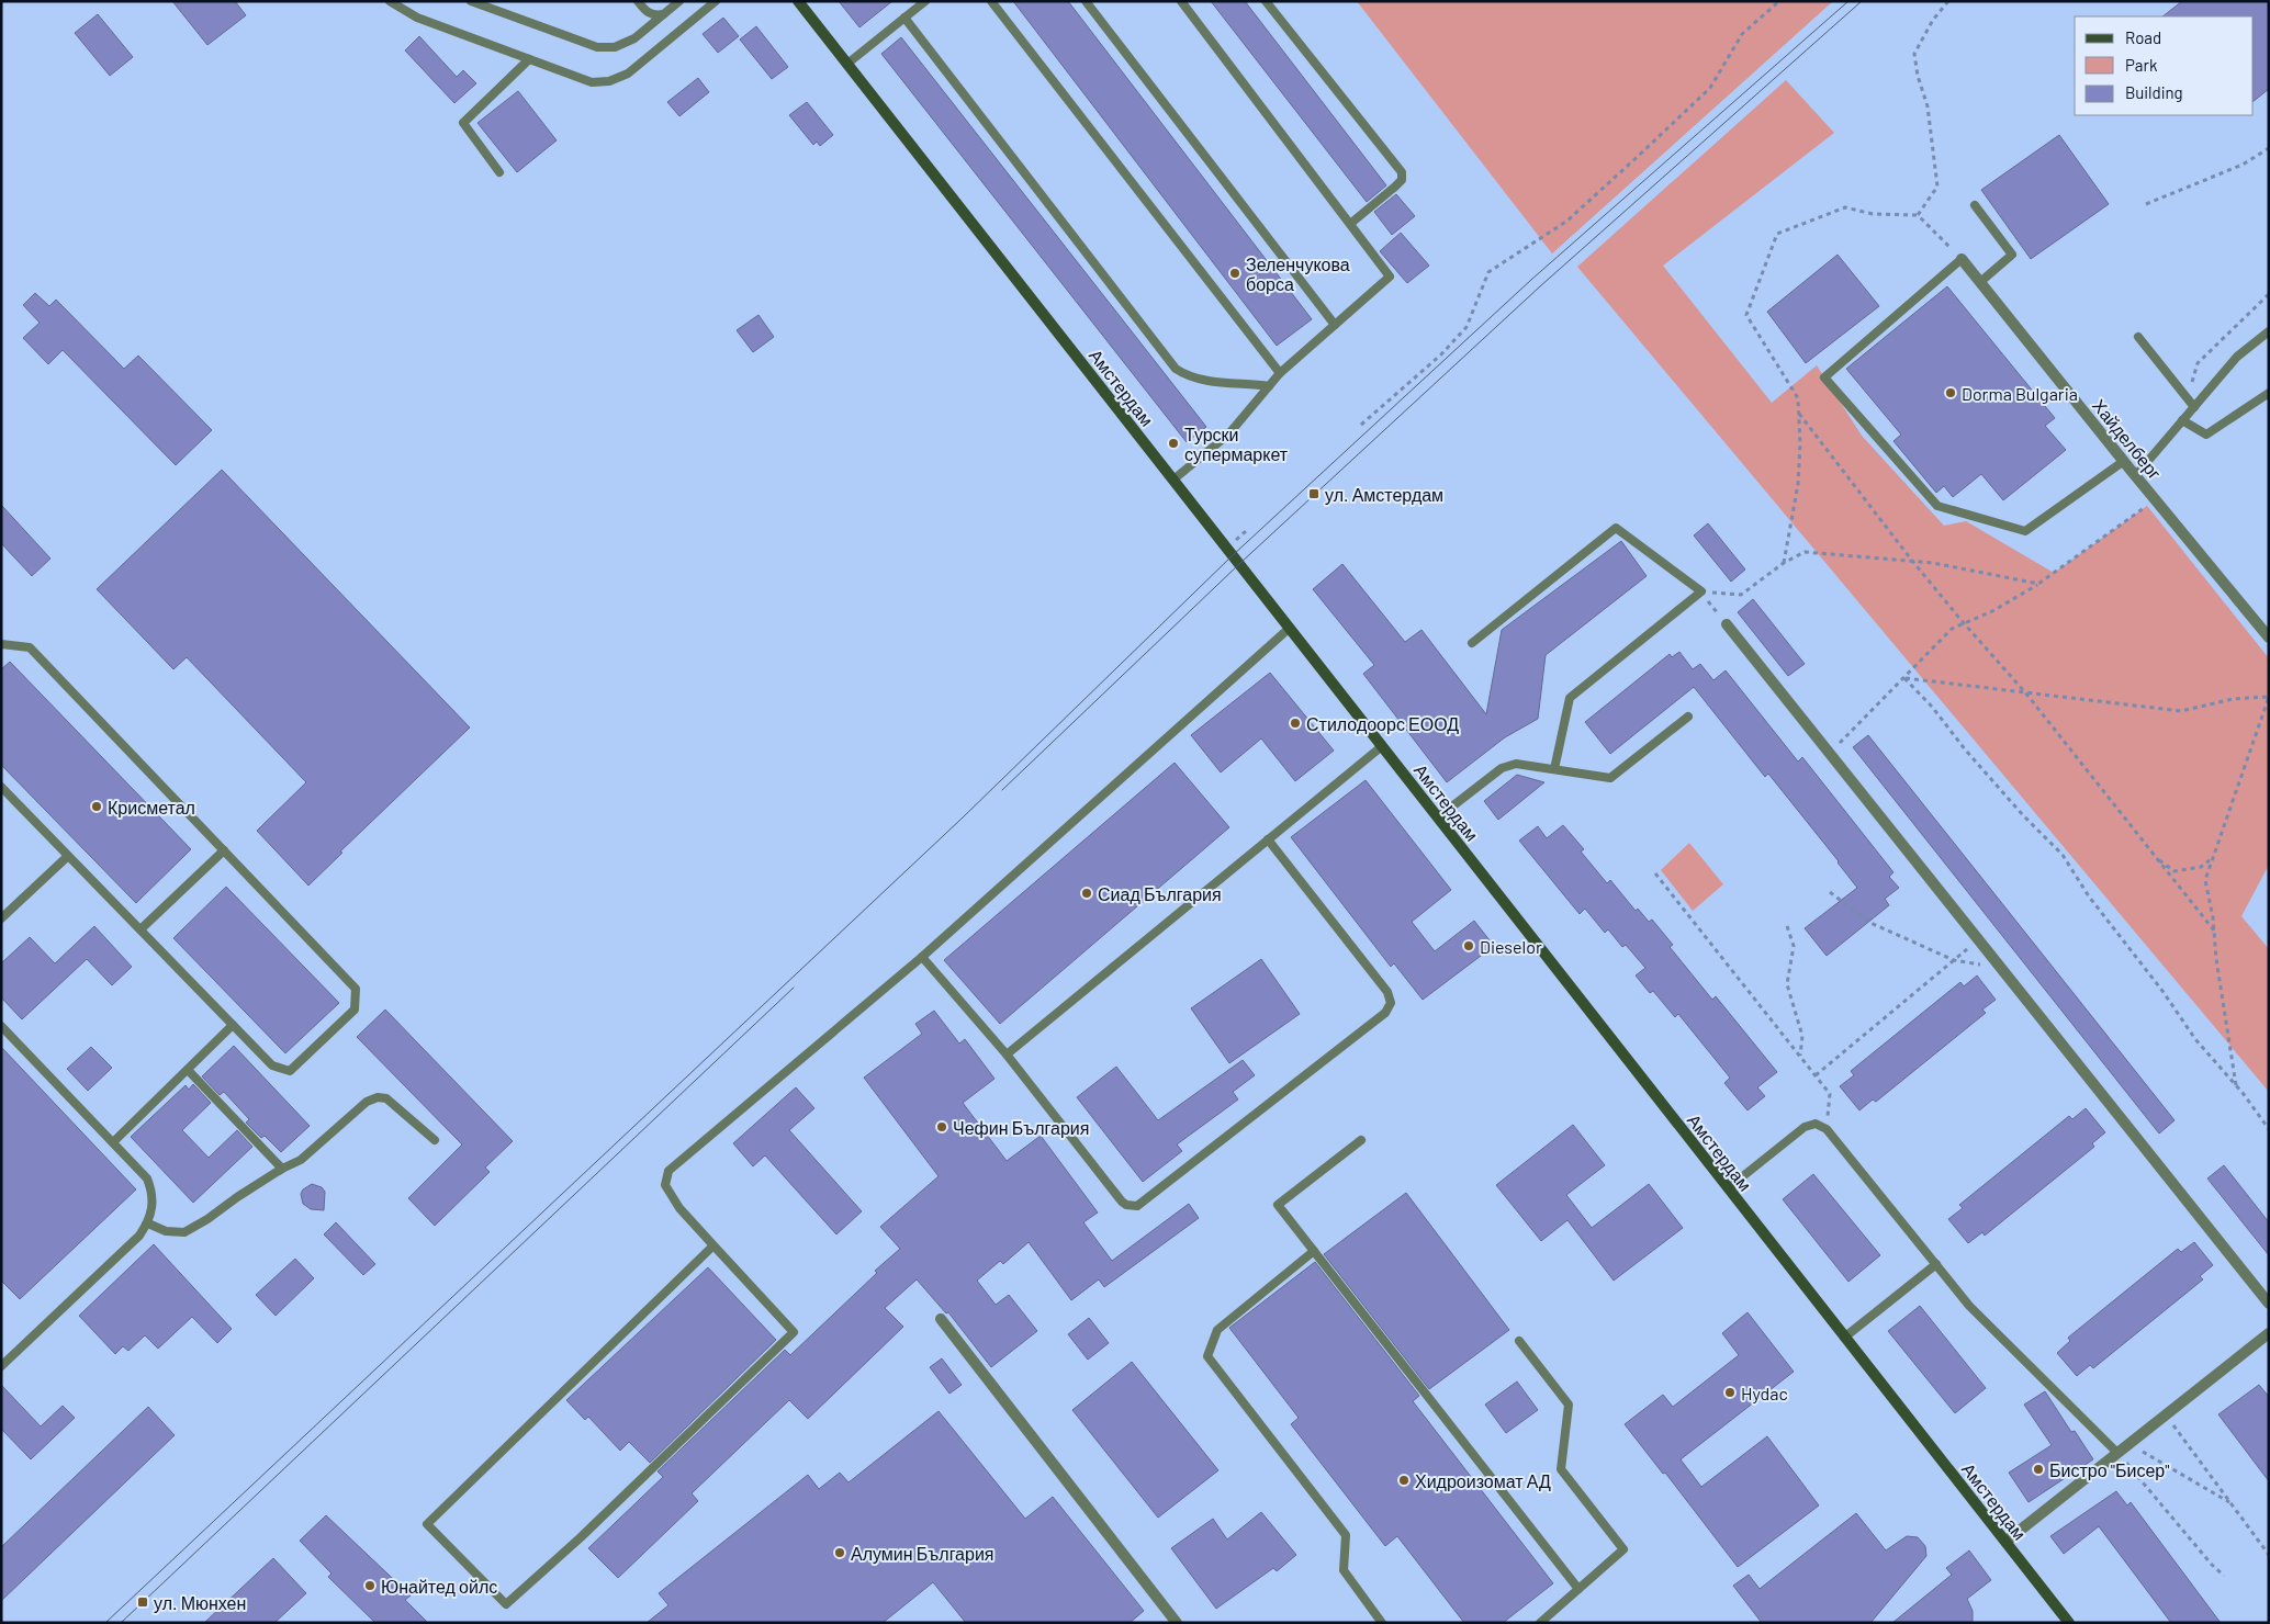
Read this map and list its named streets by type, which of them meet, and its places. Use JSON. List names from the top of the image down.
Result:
{
  "streets": {
    "street": ["Амстердам", "Хайделберг"]
  },
  "places": {
    "other": [
      "Зеленчукова борса",
      "Dorma Bulgaria",
      "Турски супермаркет",
      "Стилодоорс ЕООД",
      "Крисметал",
      "Сиад България",
      "Dieselor",
      "Чефин България",
      "Hydac",
      "Бистро \"Бисер\"",
      "Хидроизомат АД",
      "Алумин България",
      "Юнайтед ойлс"
    ],
    "transit": ["ул. Амстердам", "ул. Мюнхен"]
  },
  "legend": ["Road", "Park", "Building"]
}
